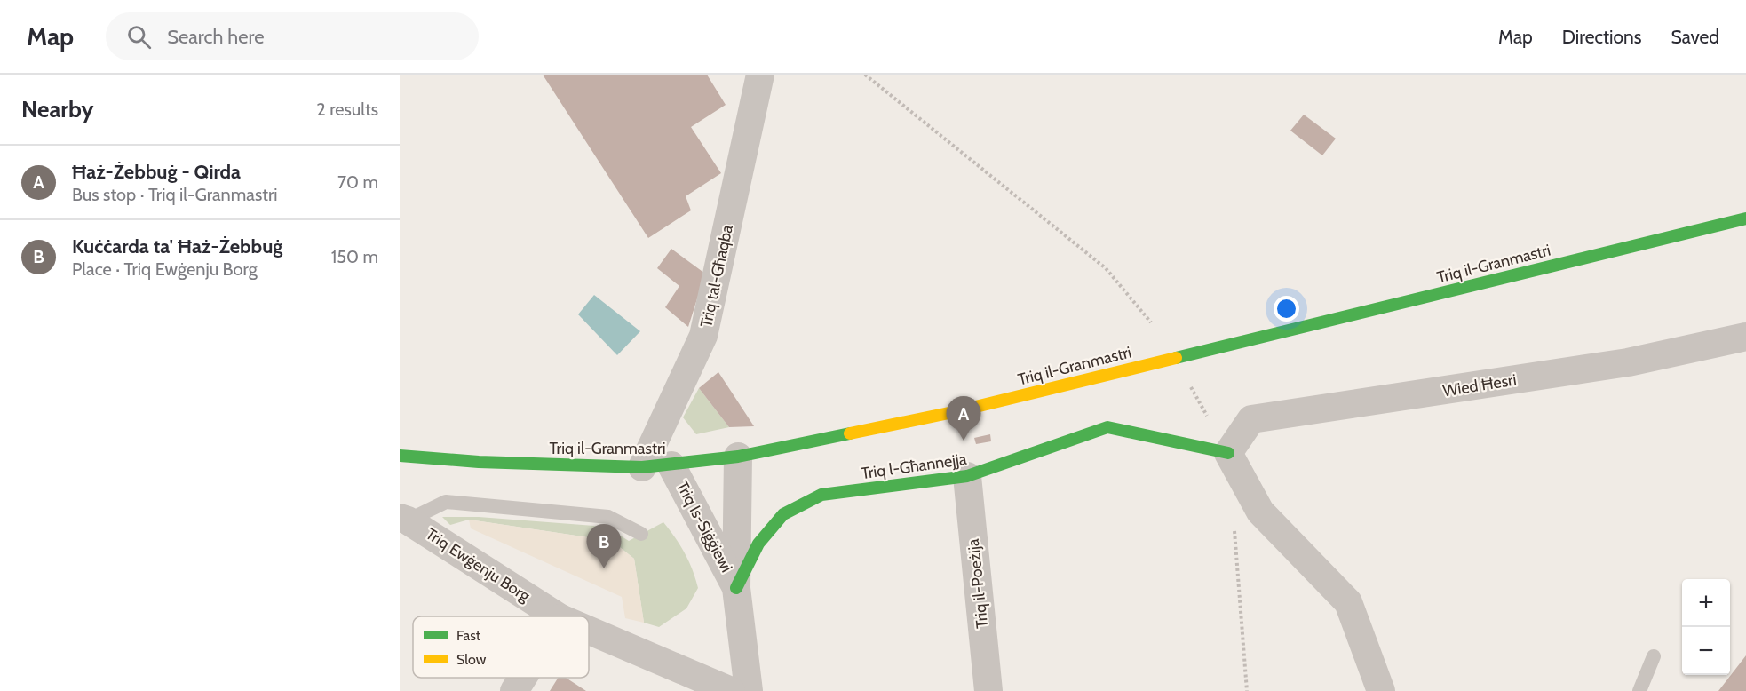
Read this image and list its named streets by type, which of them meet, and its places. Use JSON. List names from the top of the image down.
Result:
{
  "streets": {
    "main road": ["Triq il-Granmastri", "Triq l-Għannejja"],
    "street": [
      "Triq tal-Għaqba",
      "Wied Ħesri",
      "Triq Is-Siġġiewi",
      "Triq Ewġenju Borg",
      "Triq il-Poeżija"
    ]
  },
  "crossings": [
    ["Triq il-Granmastri", "Triq tal-Għaqba"],
    ["Triq il-Granmastri", "Triq Is-Siġġiewi"],
    ["Wied Ħesri", "Triq l-Għannejja"],
    ["Triq l-Għannejja", "Triq Is-Siġġiewi"],
    ["Triq l-Għannejja", "Triq il-Poeżija"]
  ],
  "legend": ["Fast", "Slow"],
  "page": {
    "header": "Map",
    "search": "Search here",
    "nav": ["Map", "Directions", "Saved"],
    "heading": ["Nearby", "2 results"],
    "list": [
      {
        "mark": "A",
        "name": "Ħaż-Żebbuġ - Qirda",
        "note": "Bus stop · Triq il-Granmastri",
        "value": "70 m"
      },
      {
        "mark": "B",
        "name": "Kuċċarda ta' Ħaż-Żebbuġ",
        "note": "Place · Triq Ewġenju Borg",
        "value": "150 m"
      }
    ],
    "pins": ["A", "B"],
    "map_buttons": ["+", "−"]
  }
}
